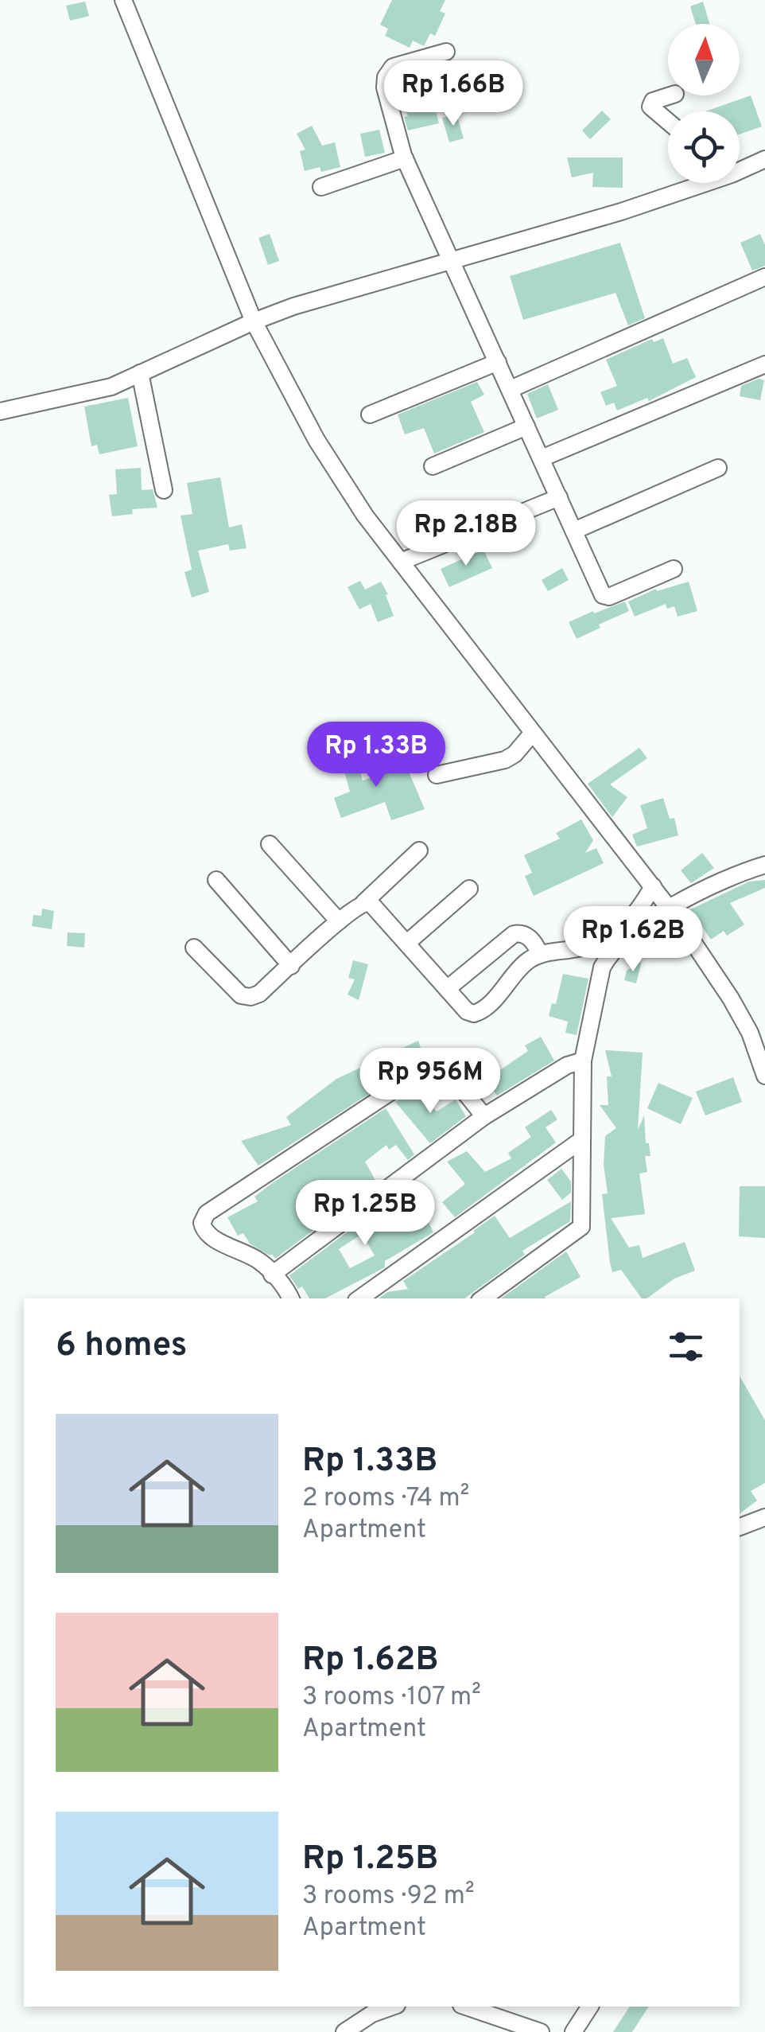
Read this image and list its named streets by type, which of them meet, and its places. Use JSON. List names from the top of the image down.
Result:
{
  "north": "top",
  "page": {
    "price": [
      "Rp 1.66B",
      "Rp 2.18B",
      "Rp 1.33B",
      "Rp 1.62B",
      "Rp 956M",
      "Rp 1.25B"
    ],
    "heading": "6 homes",
    "list": [
      {
        "name": "Rp 1.33B",
        "note": "2 rooms · 74 m² · Apartment"
      },
      {
        "name": "Rp 1.62B",
        "note": "3 rooms · 107 m² · Apartment"
      },
      {
        "name": "Rp 1.25B",
        "note": "3 rooms · 92 m² · Apartment"
      }
    ]
  }
}
